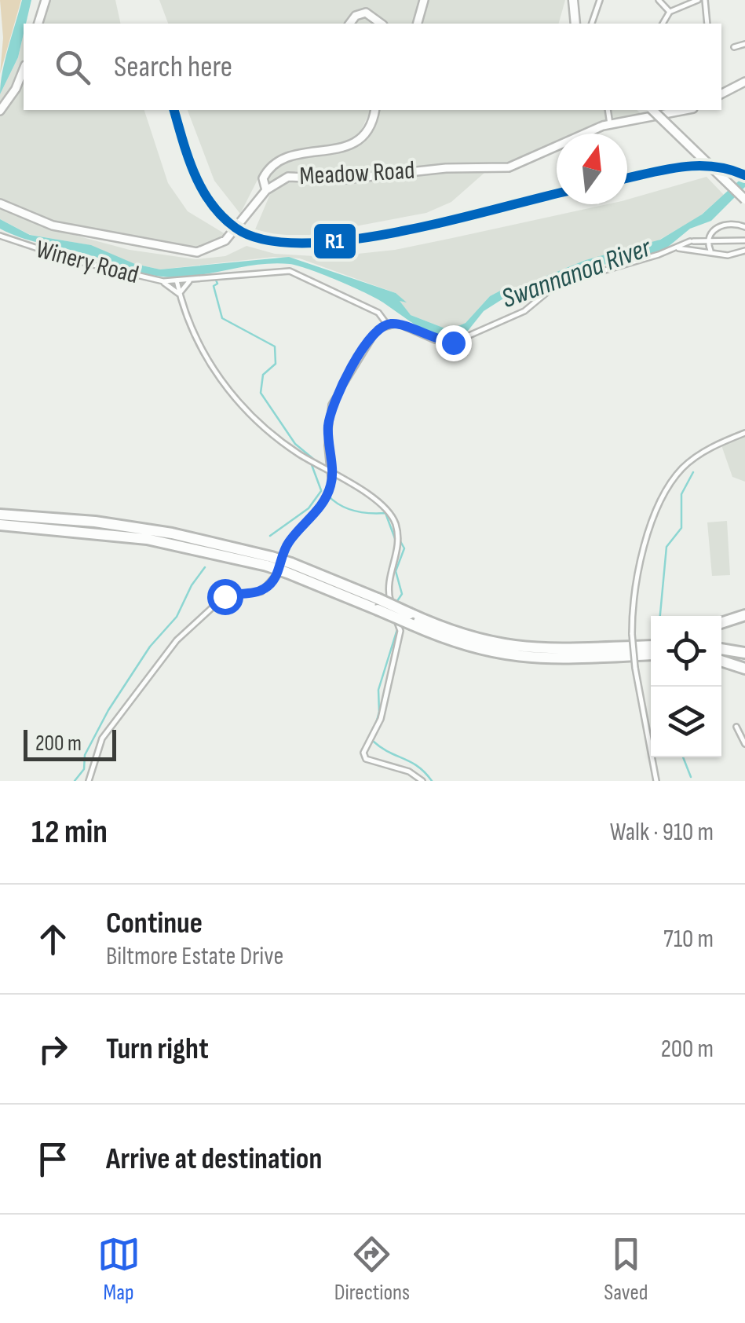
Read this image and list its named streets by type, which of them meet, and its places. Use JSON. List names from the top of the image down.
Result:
{
  "streets": {
    "main road": ["Meadow Road"],
    "street": ["Winery Road"]
  },
  "water": ["Swannanoa River"],
  "lines": ["transit line R1"],
  "scale_bar": "200 m",
  "north": "top",
  "page": {
    "search": "Search here",
    "scale": "200 m",
    "heading": ["12 min", "Walk · 910 m"],
    "list": [
      ["Continue", "Biltmore Estate Drive", "710 m"],
      ["Turn right", "200 m"],
      "Arrive at destination"
    ],
    "nav": ["Map", "Directions", "Saved"]
  }
}
